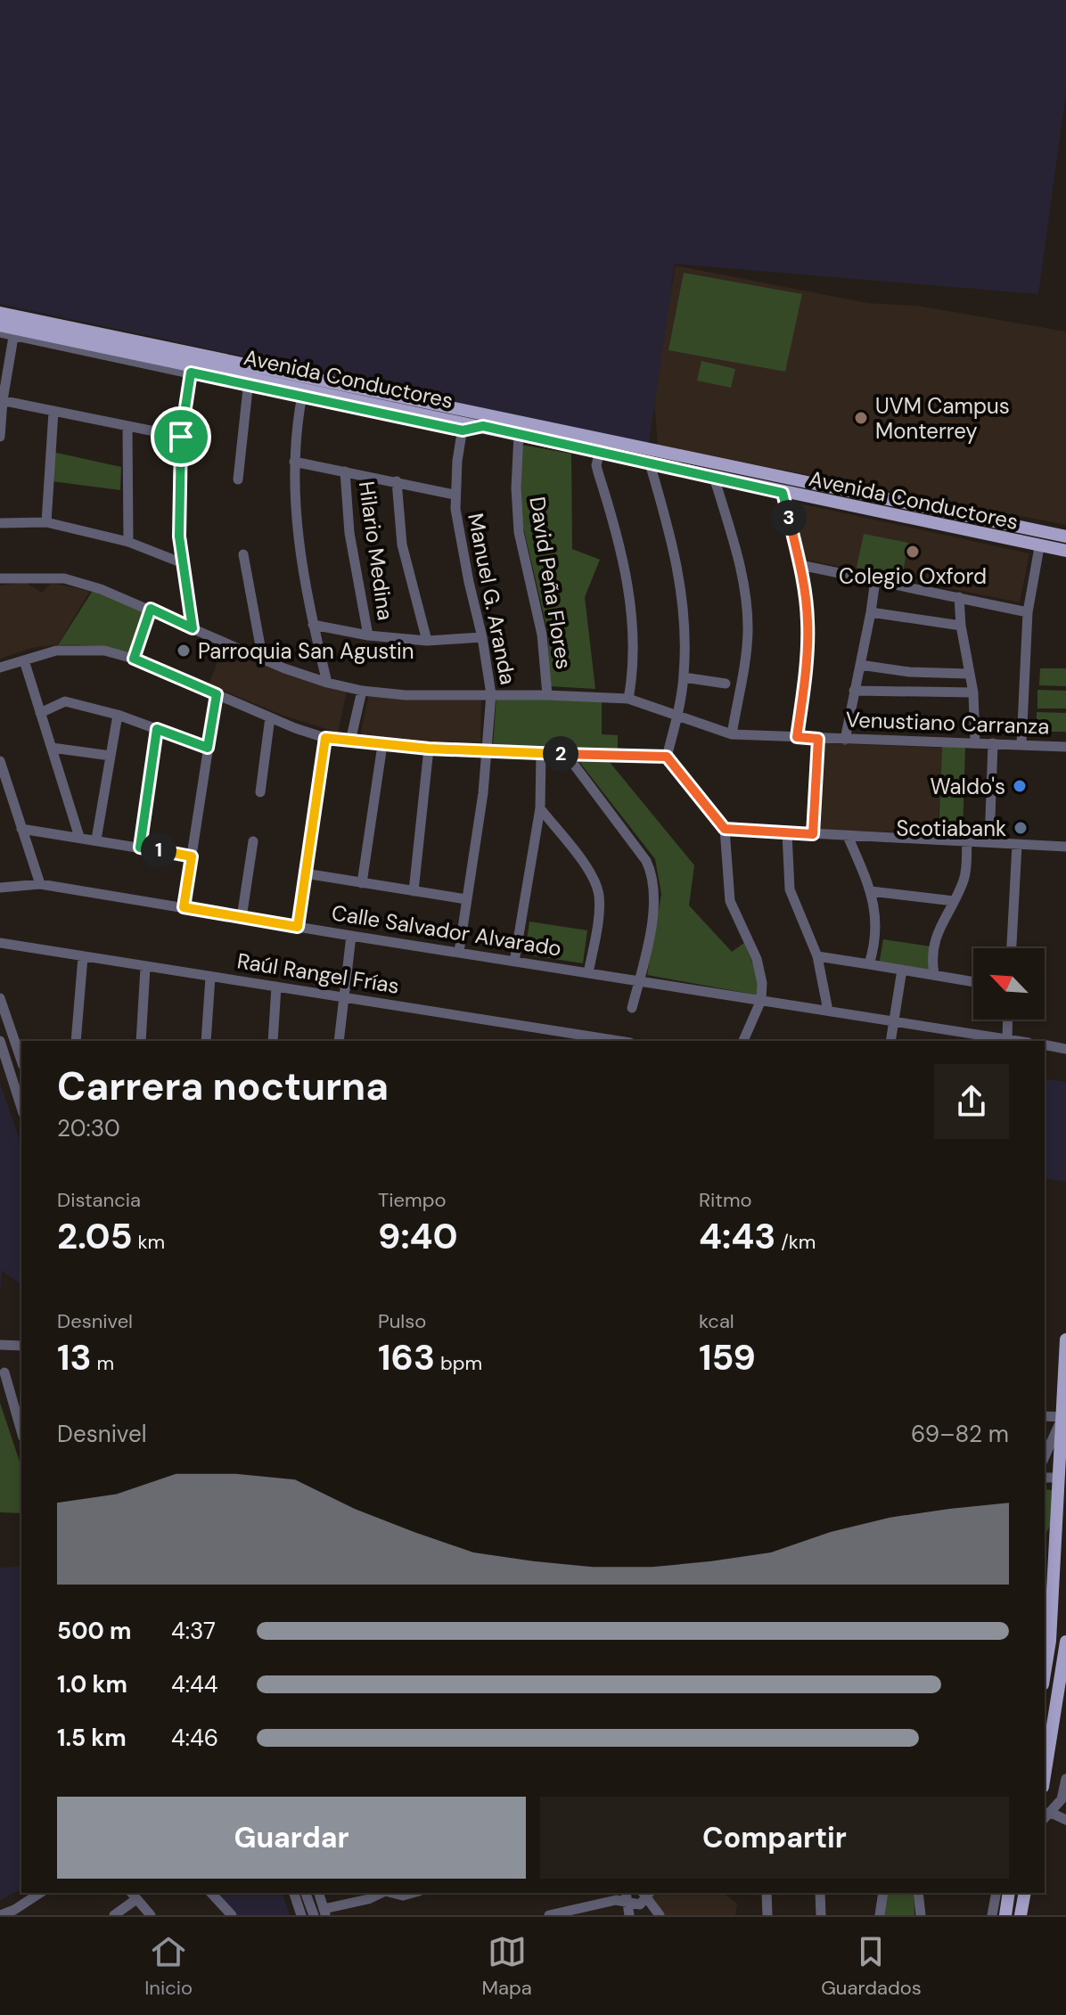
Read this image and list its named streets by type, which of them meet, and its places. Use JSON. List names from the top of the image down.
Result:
{
  "streets": {
    "main road": ["Avenida Conductores"],
    "street": [
      "Hilario Medina",
      "David Peña Flores",
      "Manuel G. Aranda",
      "Venustiano Carranza",
      "Calle Salvador Alvarado",
      "Raúl Rangel Frías"
    ]
  },
  "crossings": [
    ["Avenida Conductores", "David Peña Flores"],
    ["Avenida Conductores", "Manuel G. Aranda"],
    ["David Peña Flores", "Venustiano Carranza"],
    ["Manuel G. Aranda", "Venustiano Carranza"],
    ["Manuel G. Aranda", "Calle Salvador Alvarado"]
  ],
  "places": [
    "UVM Campus Monterrey",
    "Colegio Oxford",
    "Parroquia San Agustin",
    "Waldo's",
    "Scotiabank"
  ],
  "north": "top left",
  "page": {
    "pins": ["3", "2", "1"],
    "heading": ["Carrera nocturna", "20:30"],
    "stats": [
      ["Distancia", "2.05 km"],
      ["Tiempo", "9:40"],
      ["Ritmo", "4:43 /km"],
      ["Desnivel", "13 m"],
      ["Pulso", "163 bpm"],
      ["kcal", "159"]
    ],
    "chart": ["Desnivel", "69–82 m"],
    "list": [
      {
        "name": "500 m",
        "note": "4:37"
      },
      {
        "name": "1.0 km",
        "note": "4:44"
      },
      {
        "name": "1.5 km",
        "note": "4:46"
      }
    ],
    "buttons": ["Guardar", "Compartir"],
    "tabs": ["Inicio", "Mapa", "Guardados"]
  }
}
